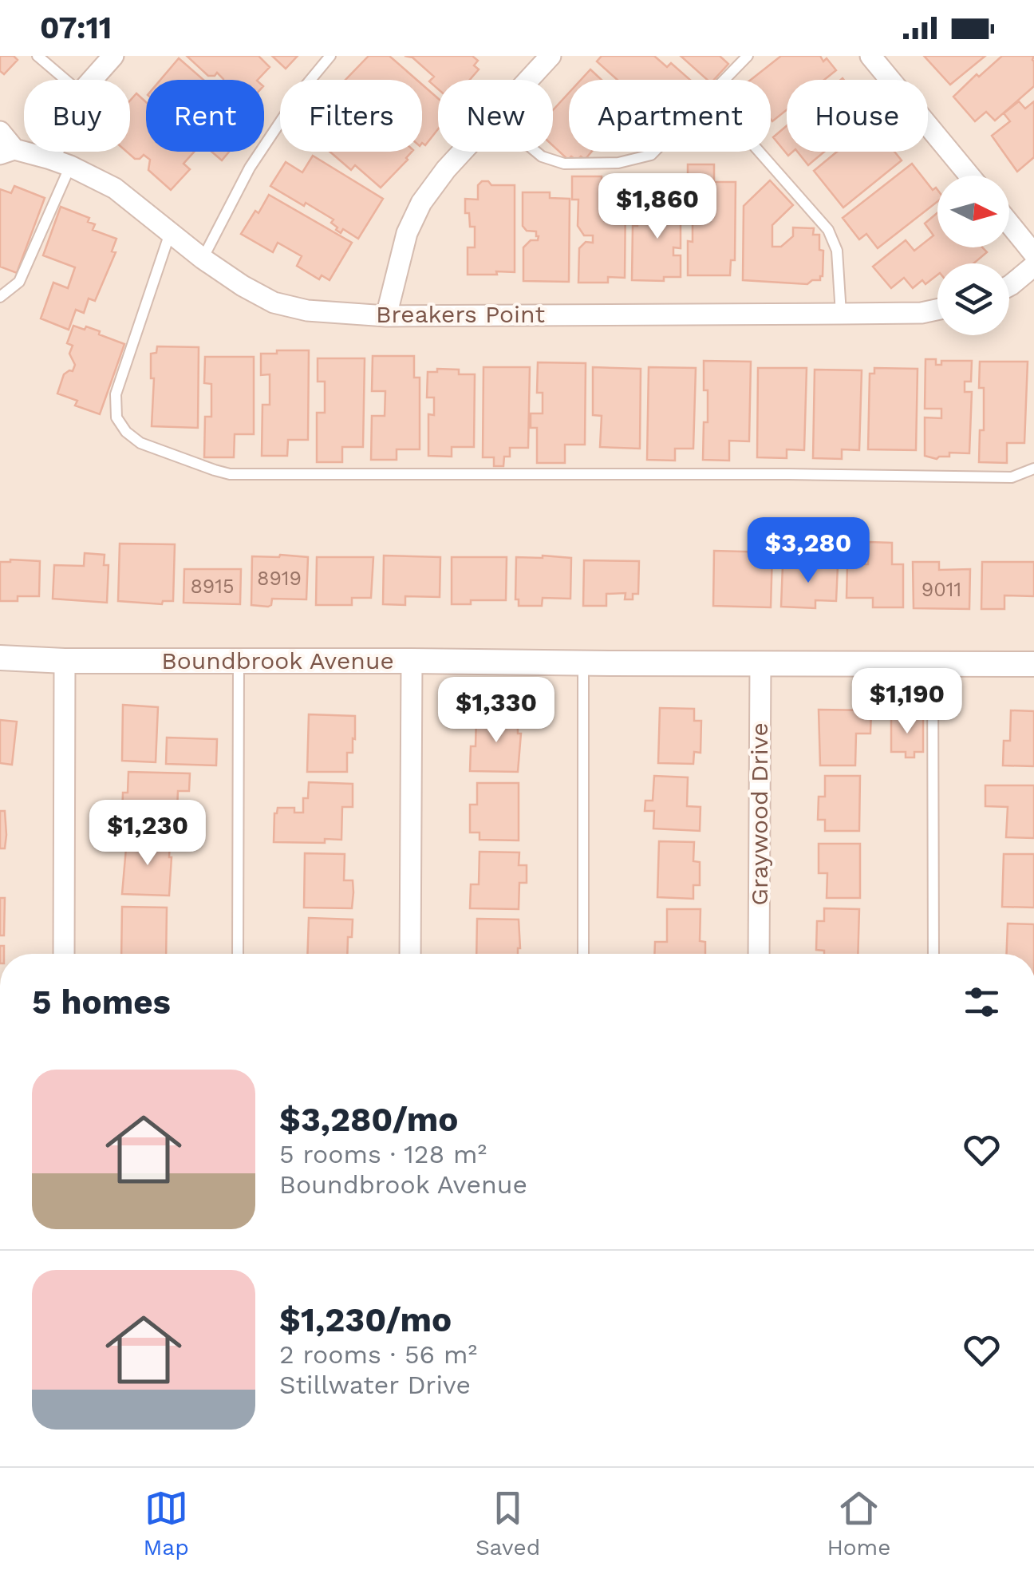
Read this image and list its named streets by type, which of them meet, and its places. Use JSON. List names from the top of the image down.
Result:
{
  "streets": {
    "street": ["Breakers Point", "Boundbrook Avenue", "Graywood Drive"]
  },
  "crossings": [
    ["Boundbrook Avenue", "Graywood Drive"]
  ],
  "house_numbers": ["8919", "8915", "9011"],
  "north": "right",
  "page": {
    "status": "07:11",
    "chip": [
      "Buy",
      "Rent",
      "Filters",
      "New",
      "Apartment",
      "House"
    ],
    "price": [
      "$1,860",
      "$3,280",
      "$1,190",
      "$1,330",
      "$1,230"
    ],
    "heading": "5 homes",
    "list": [
      {
        "name": "$3,280/mo",
        "note": "5 rooms · 128 m² · Boundbrook Avenue"
      },
      {
        "name": "$1,230/mo",
        "note": "2 rooms · 56 m² · Stillwater Drive"
      }
    ],
    "tabs": ["Map", "Saved", "Home"]
  }
}
